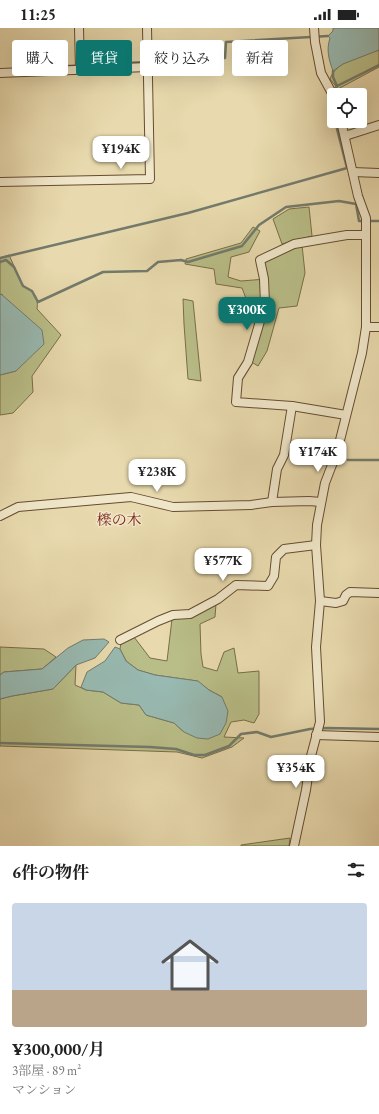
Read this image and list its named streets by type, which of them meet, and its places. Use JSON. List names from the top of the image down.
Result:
{
  "districts": ["檪の木"],
  "page": {
    "status": "11:25",
    "chip": [
      "購入",
      "賃貸",
      "絞り込み",
      "新着"
    ],
    "price": [
      "¥194K",
      "¥300K",
      "¥174K",
      "¥238K",
      "¥577K",
      "¥354K"
    ],
    "heading": "6件の物件",
    "list": [
      {
        "name": "¥300,000/月",
        "note": "3部屋 · 89 m² · マンション"
      }
    ]
  }
}
